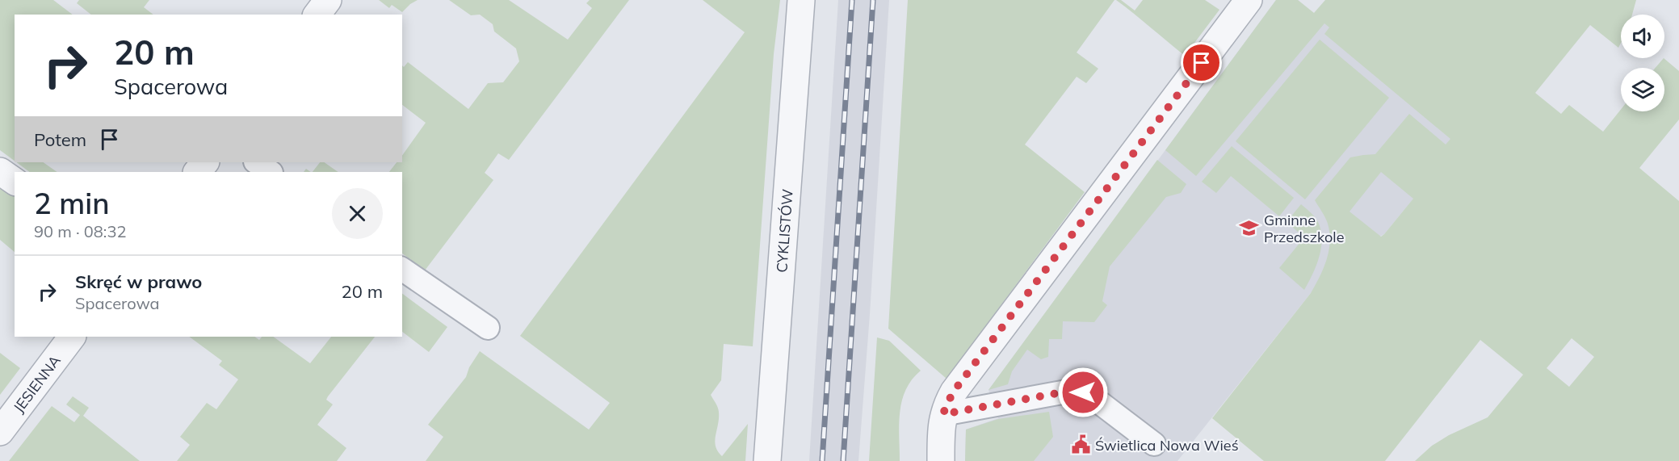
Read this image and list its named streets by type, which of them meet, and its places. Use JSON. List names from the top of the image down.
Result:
{
  "streets": {
    "street": ["CYKLISTÓW", "JESIENNA"]
  },
  "places": {
    "school or university": ["Gminne Przedszkole"],
    "public building": ["Świetlica Nowa Wieś"]
  },
  "page": {
    "turn": ["20 m", "Spacerowa"],
    "then": "Potem",
    "heading": ["2 min", "90 m · 08:32"],
    "list": [
      {
        "name": "Skręć w prawo",
        "note": "Spacerowa",
        "value": "20 m"
      }
    ]
  }
}
